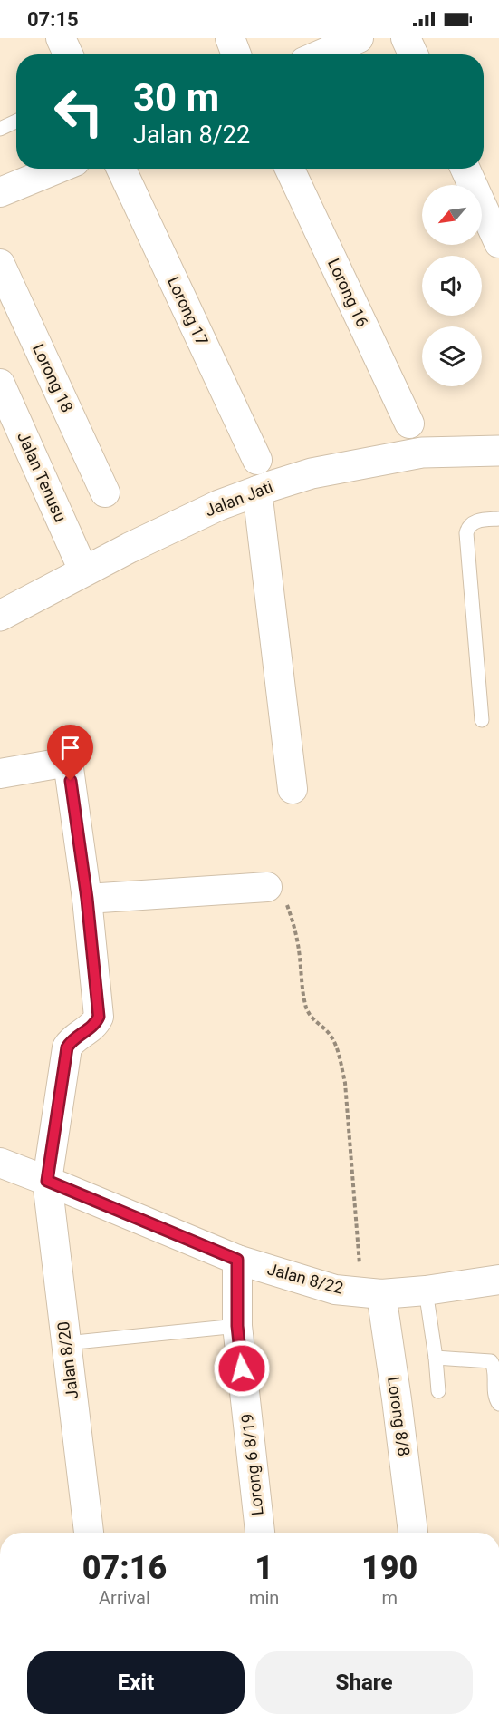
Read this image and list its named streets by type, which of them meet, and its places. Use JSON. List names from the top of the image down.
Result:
{
  "streets": {
    "street": [
      "Lorong 16",
      "Lorong 17",
      "Lorong 18",
      "Jalan Tenusu",
      "Jalan Jati",
      "Jalan 8/22",
      "Jalan 8/20",
      "Lorong 8/8",
      "Lorong 6 8/19"
    ]
  },
  "crossings": [
    ["Jalan Tenusu", "Jalan Jati"],
    ["Jalan 8/22", "Jalan 8/20"],
    ["Jalan 8/22", "Lorong 8/8"],
    ["Jalan 8/22", "Lorong 6 8/19"]
  ],
  "north": "bottom left",
  "page": {
    "status": "07:15",
    "turn": ["30 m", "Jalan 8/22"],
    "eta": [
      "07:16",
      "Arrival",
      "1",
      "min",
      "190",
      "m"
    ],
    "buttons": ["Exit", "Share"]
  }
}
